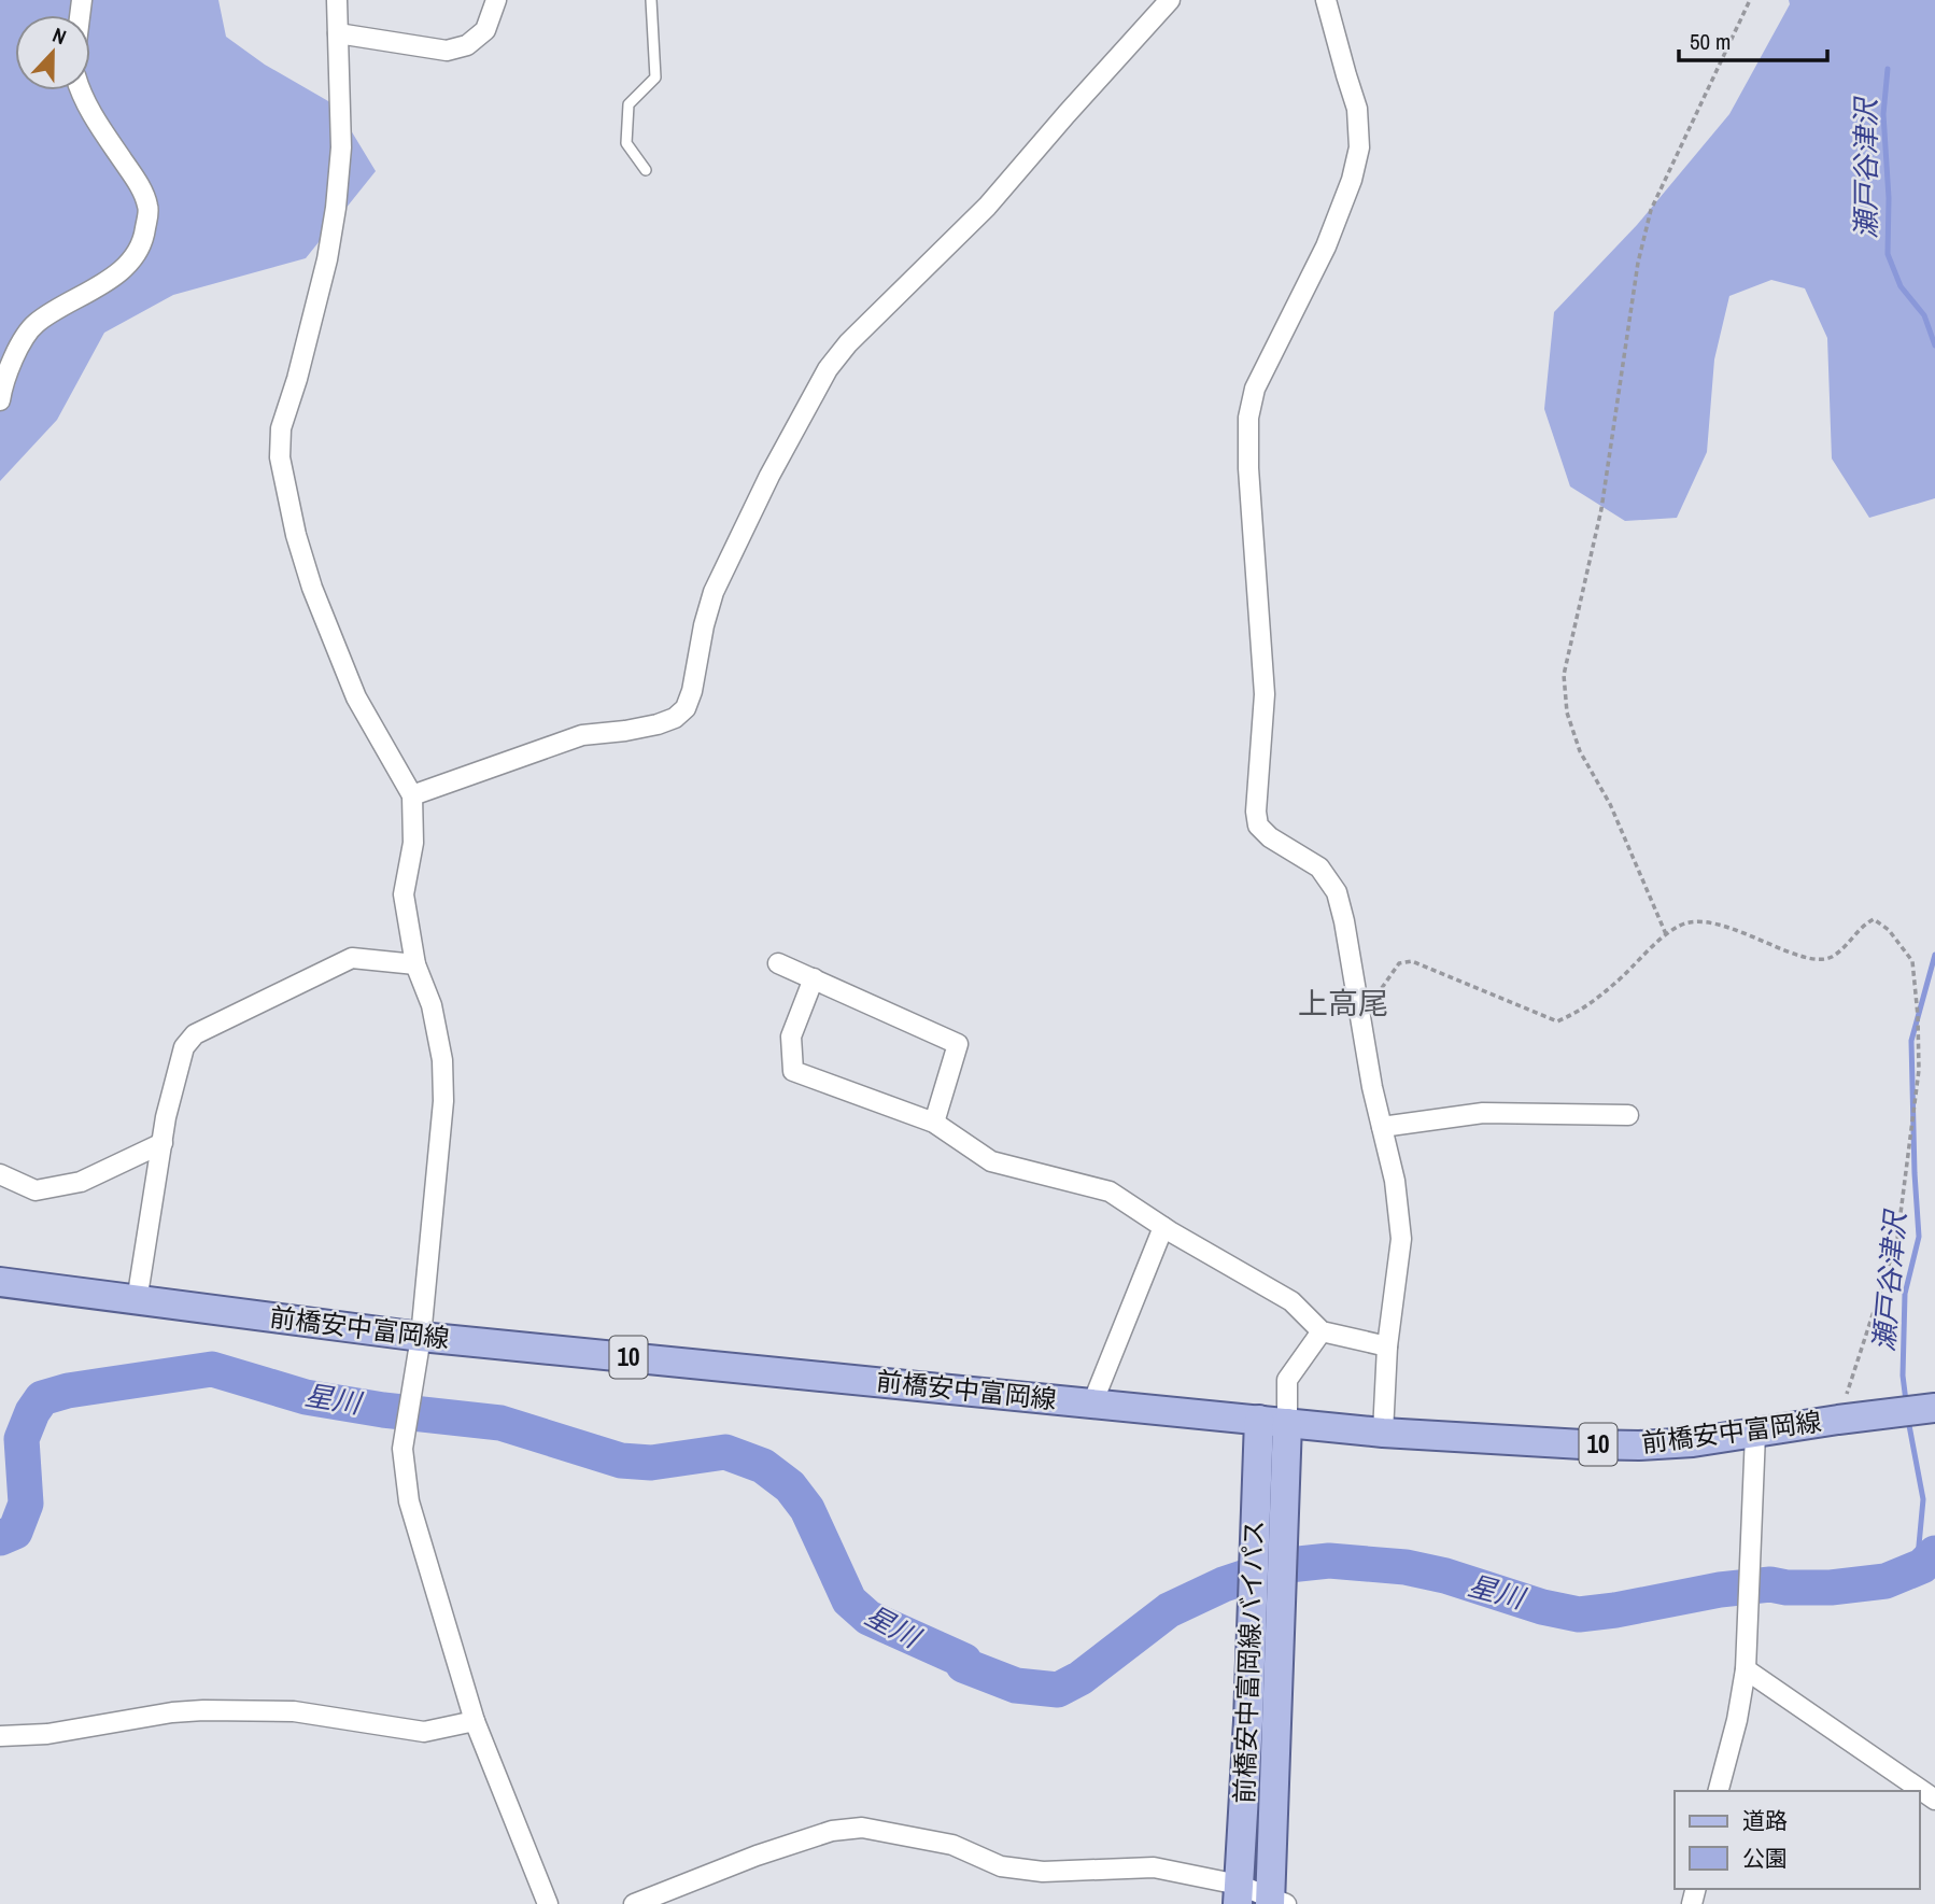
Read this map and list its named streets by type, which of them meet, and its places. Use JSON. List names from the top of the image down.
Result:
{
  "streets": {
    "main road": ["前橋安中富岡線", "10", "前橋安中富岡線バイパス"]
  },
  "crossings": [
    ["前橋安中富岡線", "前橋安中富岡線バイパス"]
  ],
  "districts": ["上高尾"],
  "water": ["瀬戸谷津沢", "星川"],
  "legend": ["道路", "公園"],
  "scale_bar": "50 m",
  "north": "top"
}
